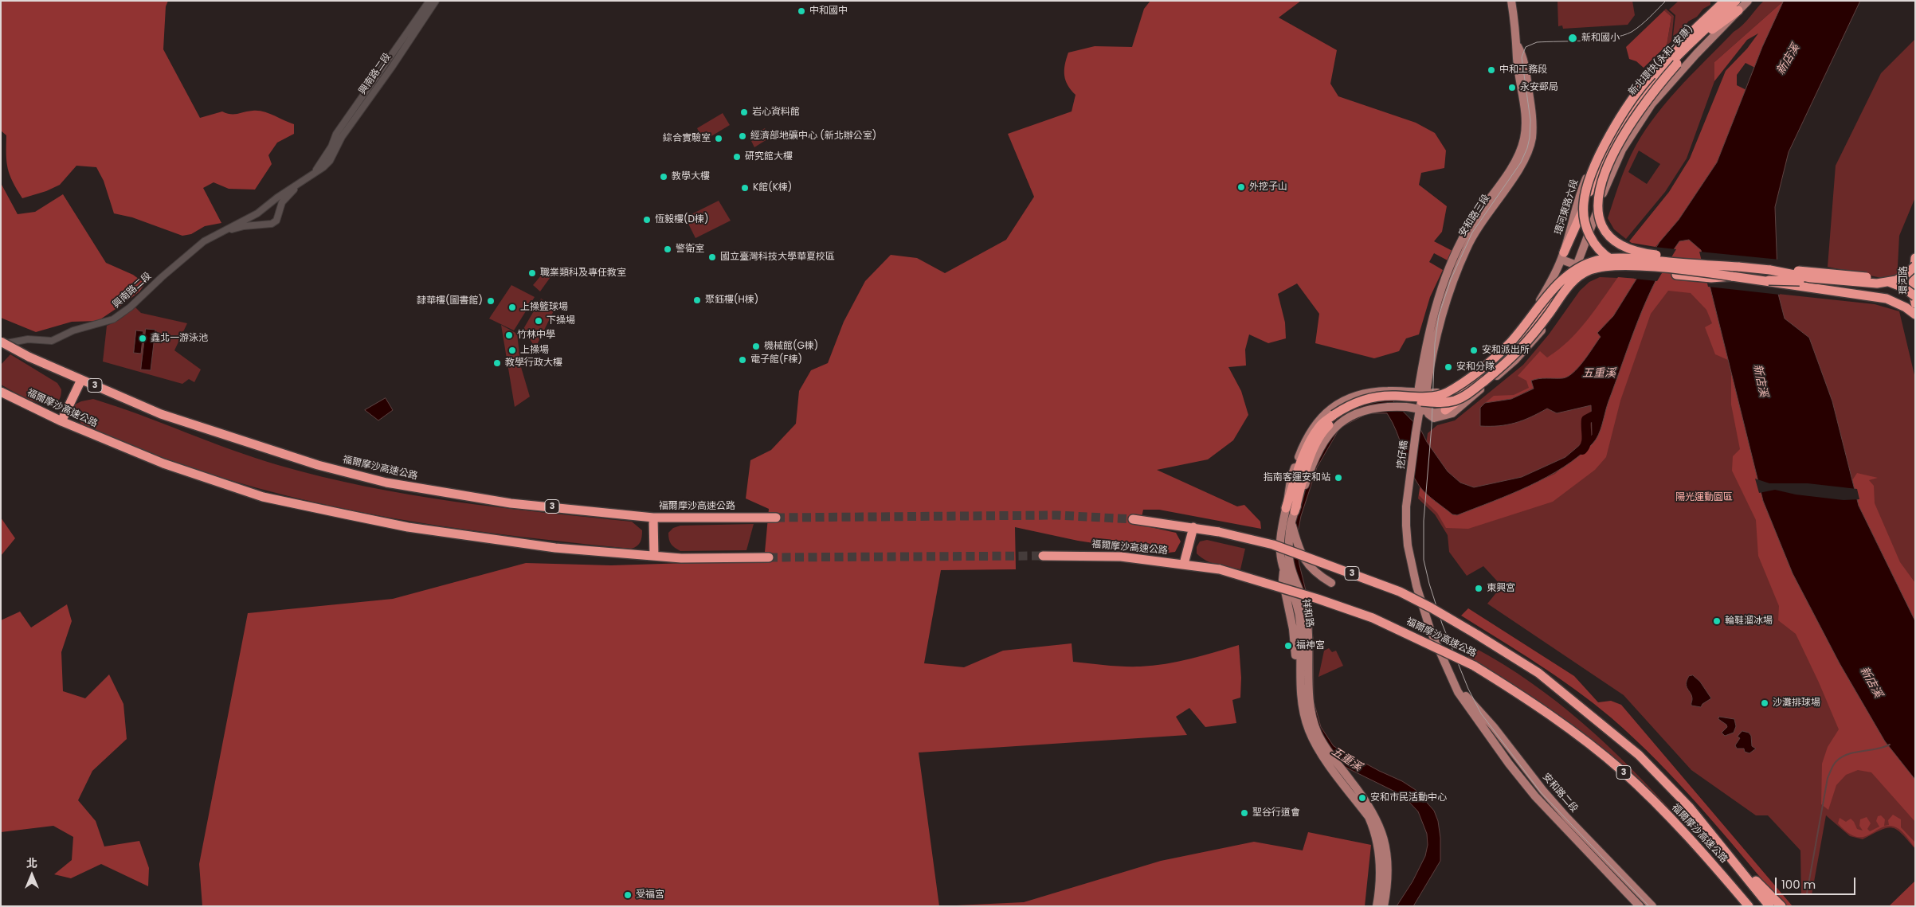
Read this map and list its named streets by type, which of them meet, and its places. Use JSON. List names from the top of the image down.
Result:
{
  "streets": {
    "highway": [
      "新北環快(永和-安康)",
      "環河路",
      "3",
      "福爾摩沙高速公路"
    ],
    "main road": [
      "環河東路六段",
      "安和路三段",
      "挖仔橋",
      "祥和路",
      "安和路二段"
    ],
    "street": ["興南路二段"]
  },
  "crossings": [
    ["新北環快(永和-安康)", "環河東路六段"],
    ["興南路二段", "福爾摩沙高速公路"],
    ["環河東路六段", "安和路三段"],
    ["環河東路六段", "挖仔橋"],
    ["環河東路六段", "祥和路"],
    ["安和路三段", "挖仔橋"],
    ["安和路三段", "祥和路"],
    ["挖仔橋", "祥和路"],
    ["挖仔橋", "安和路二段"]
  ],
  "water": ["新店溪", "五重溪"],
  "parks": ["陽光運動園區"],
  "places": [
    "中和國中",
    "新和國小",
    "中和工務段",
    "永安郵局",
    "岩心資料館",
    "經濟部地礦中心 (新北辦公室)",
    "綜合實驗室",
    "研究館大樓",
    "教學大樓",
    "外挖子山",
    "K館(K棟)",
    "恆毅樓(D棟)",
    "警衛室",
    "國立臺灣科技大學華夏校區",
    "職業類科及專任教室",
    "聚鈺樓(H棟)",
    "隸華樓(圖書館)",
    "上操籃球場",
    "下操場",
    "竹林中學",
    "鑫北一游泳池",
    "機械館(G棟)",
    "上操場",
    "安和派出所",
    "電子館(F棟)",
    "教學行政大樓",
    "安和分隊",
    "指南客運安和站",
    "東興宮",
    "輪鞋溜冰場",
    "福神宮",
    "沙灘排球場",
    "安和市民活動中心",
    "聖谷行道會",
    "受福宮"
  ],
  "scale_bar": "100 m",
  "north": "top"
}
